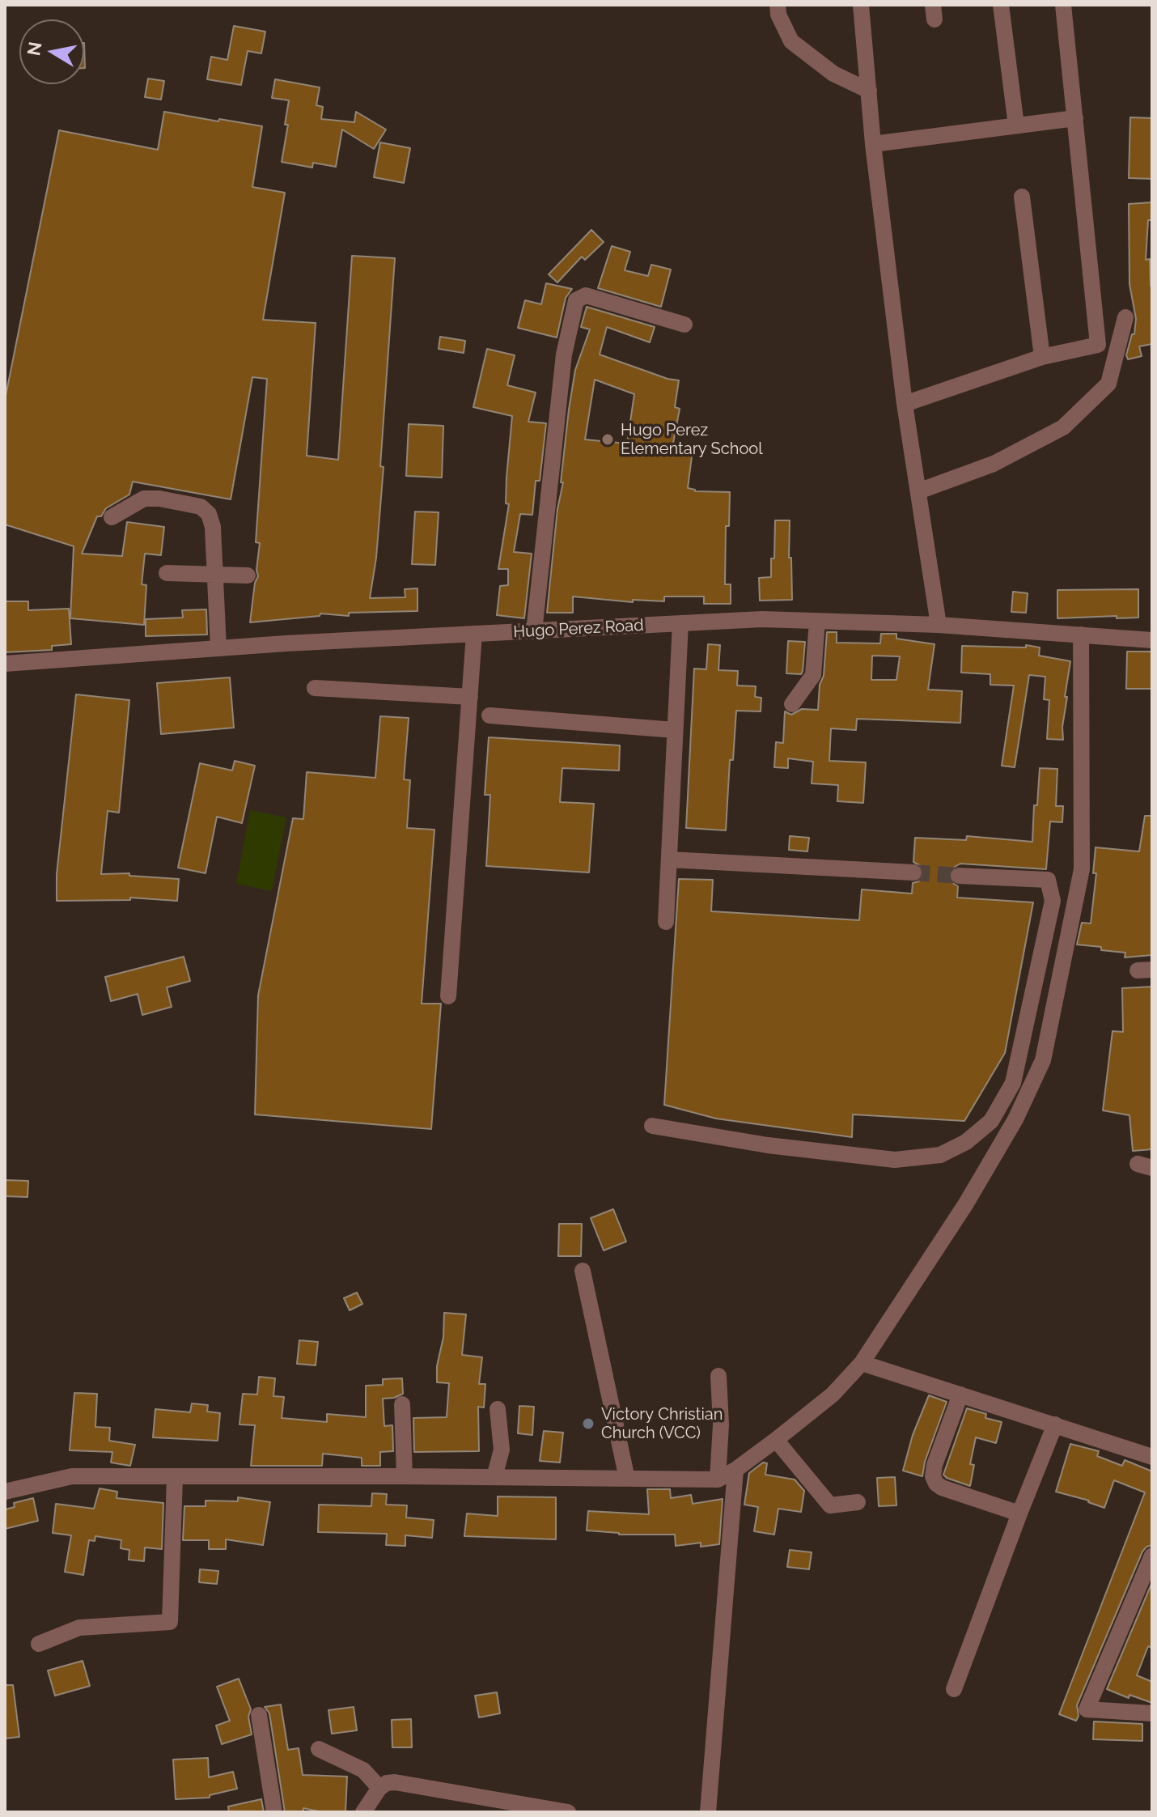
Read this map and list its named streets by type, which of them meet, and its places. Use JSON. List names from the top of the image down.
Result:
{
  "streets": {
    "street": ["Hugo Perez Road"]
  },
  "places": ["Hugo Perez Elementary School", "Victory Christian Church (VCC)"],
  "north": "left"
}
